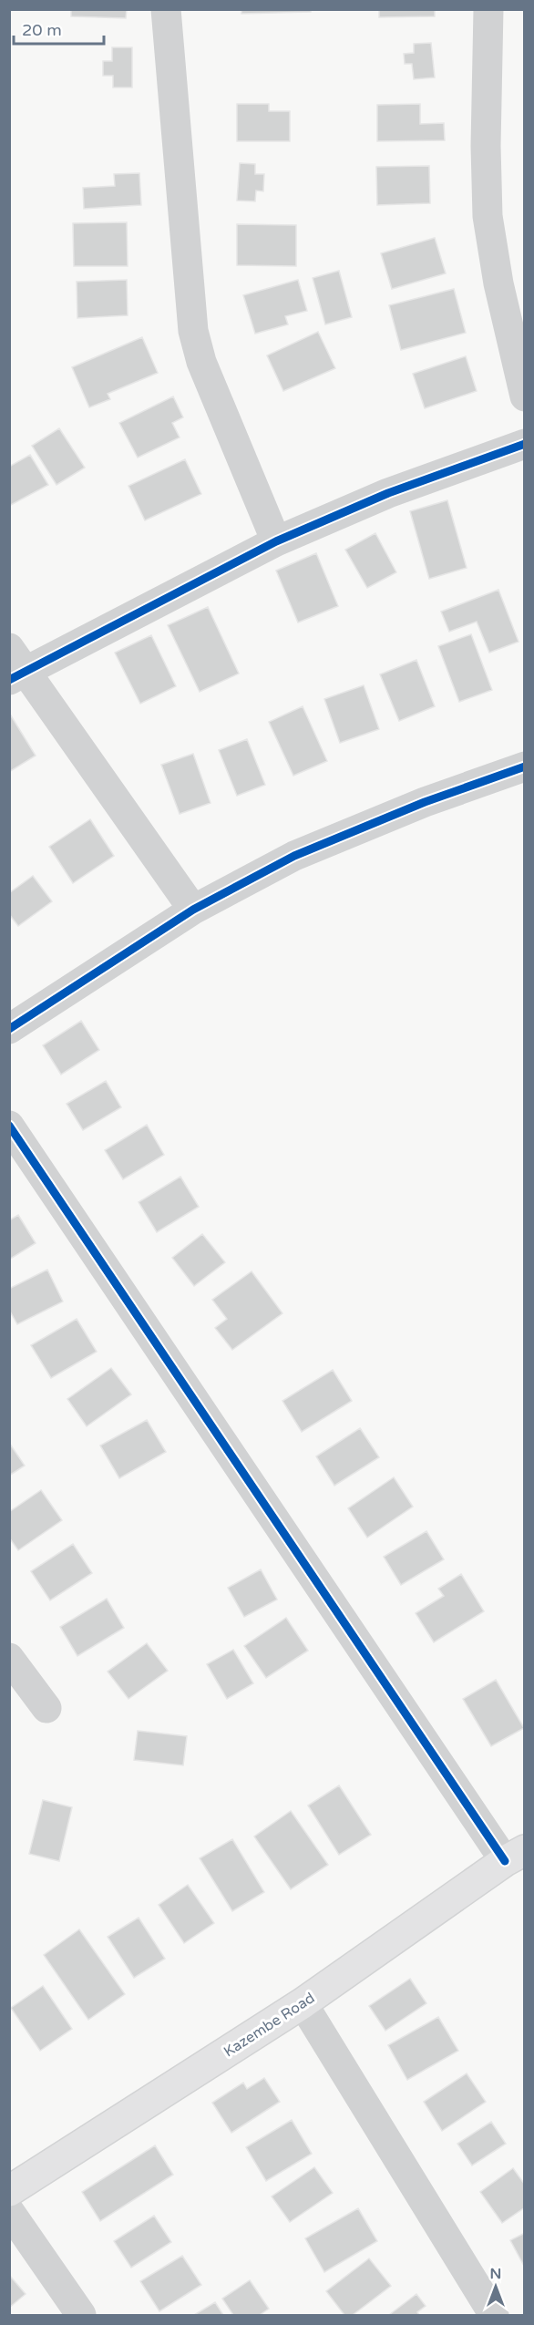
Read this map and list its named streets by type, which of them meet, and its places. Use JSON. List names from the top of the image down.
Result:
{
  "streets": {
    "main road": ["Kazembe Road"]
  },
  "scale_bar": "20 m",
  "north": "top"
}
